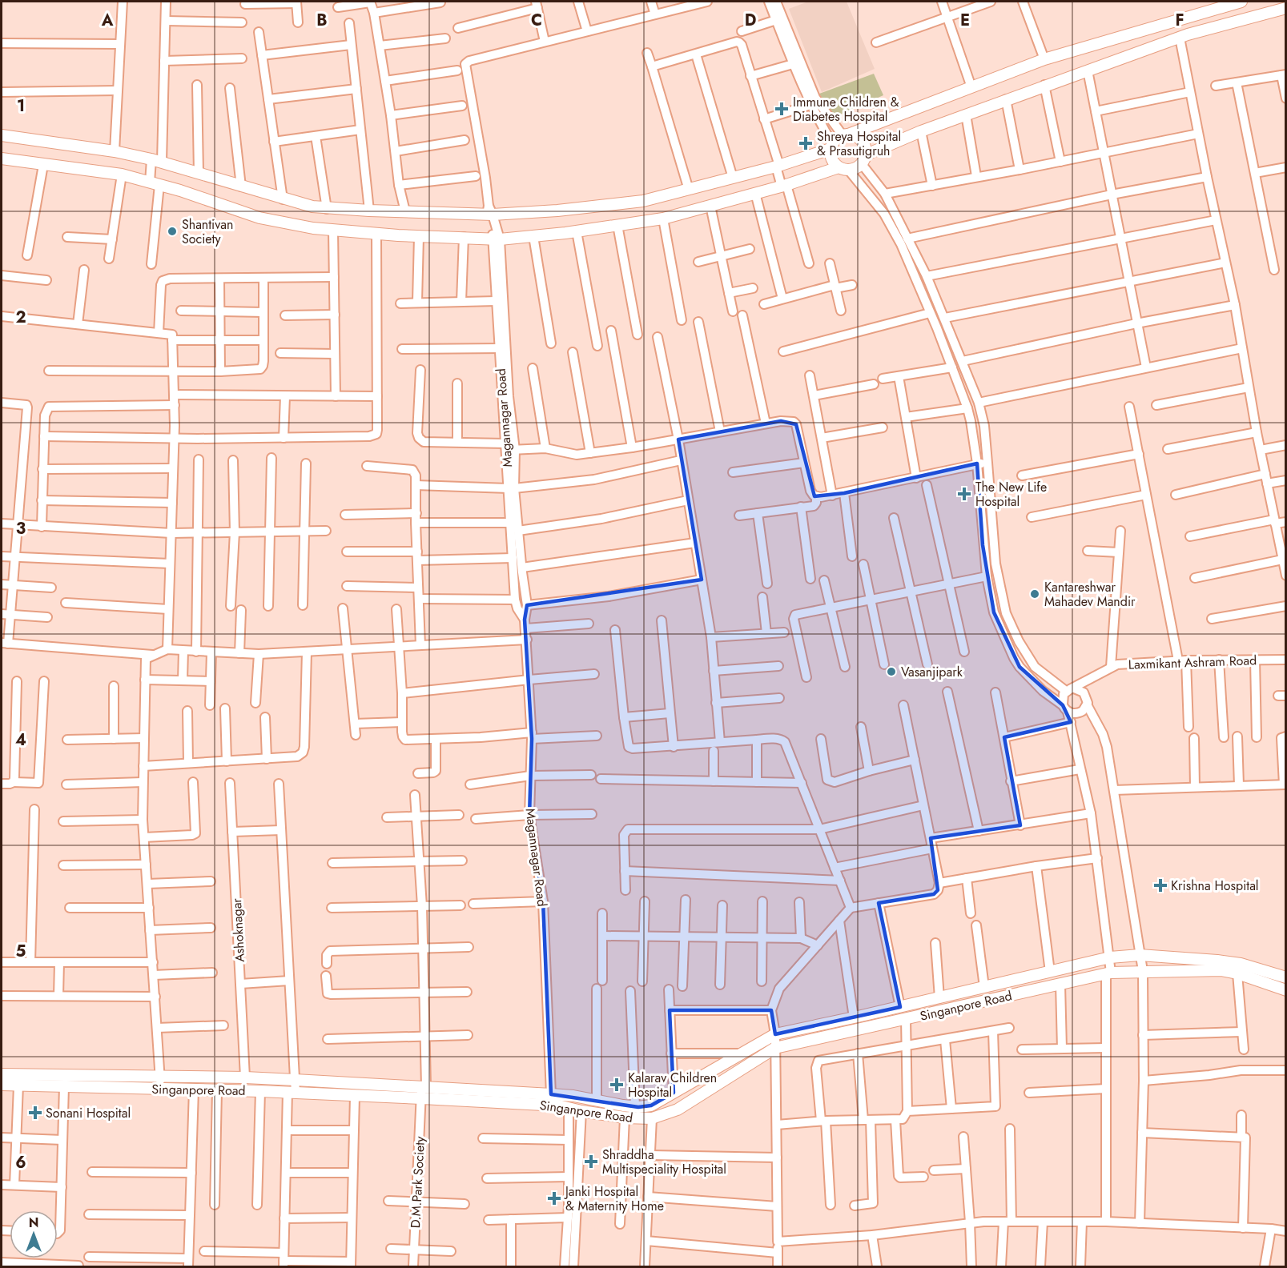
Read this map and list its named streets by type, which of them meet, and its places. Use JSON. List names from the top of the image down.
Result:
{
  "streets": {
    "main road": ["Singanpore Road"],
    "street": [
      "Magannagar Road",
      "Laxmikant Ashram Road",
      "Ashoknagar",
      "D.M.Park Society"
    ]
  },
  "crossings": [
    ["Magannagar Road", "Singanpore Road"],
    ["Ashoknagar", "Singanpore Road"],
    ["Singanpore Road", "D.M.Park Society"]
  ],
  "places": {
    "health": [
      "Immune Children & Diabetes Hospital",
      "Shreya Hospital & Prasutigruh",
      "The New Life Hospital",
      "Krishna Hospital",
      "Kalarav Children Hospital",
      "Sonani Hospital",
      "Shraddha Multispeciality Hospital",
      "Janki Hospital & Maternity Home"
    ],
    "other": ["Shantivan Society", "Kantareshwar Mahadev Mandir", "Vasanjipark"]
  },
  "north": "top",
  "grid": {
    "columns": [
      "A",
      "B",
      "C",
      "D",
      "E",
      "F"
    ],
    "rows": [
      "1",
      "2",
      "3",
      "4",
      "5",
      "6"
    ]
  }
}
